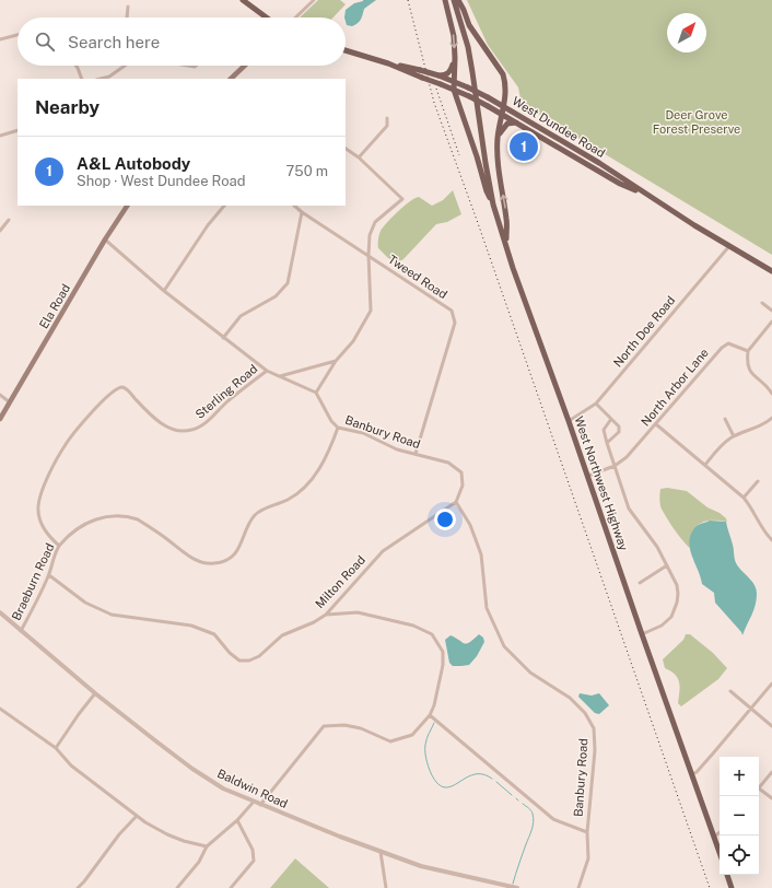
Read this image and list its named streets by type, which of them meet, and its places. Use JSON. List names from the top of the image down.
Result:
{
  "streets": {
    "main road": ["West Dundee Road", "Ela Road", "West Northwest Highway"],
    "street": [
      "Tweed Road",
      "North Doe Road",
      "North Arbor Lane",
      "Sterling Road",
      "Banbury Road",
      "Braeburn Road",
      "Milton Road",
      "Baldwin Road"
    ]
  },
  "crossings": [
    ["West Dundee Road", "North Doe Road"],
    ["Tweed Road", "Banbury Road"],
    ["North Doe Road", "West Northwest Highway"],
    ["North Arbor Lane", "West Northwest Highway"],
    ["Sterling Road", "Braeburn Road"],
    ["Banbury Road", "Braeburn Road"],
    ["Banbury Road", "Milton Road"],
    ["Braeburn Road", "Milton Road"],
    ["Braeburn Road", "Baldwin Road"]
  ],
  "parks": ["Deer Grove Forest Preserve"],
  "north": "top right",
  "page": {
    "search": "Search here",
    "heading": "Nearby",
    "pins": "1",
    "list": [
      {
        "mark": "1",
        "name": "A&L Autobody",
        "note": "Shop · West Dundee Road",
        "value": "750 m"
      }
    ],
    "map_buttons": ["+", "−"]
  }
}
